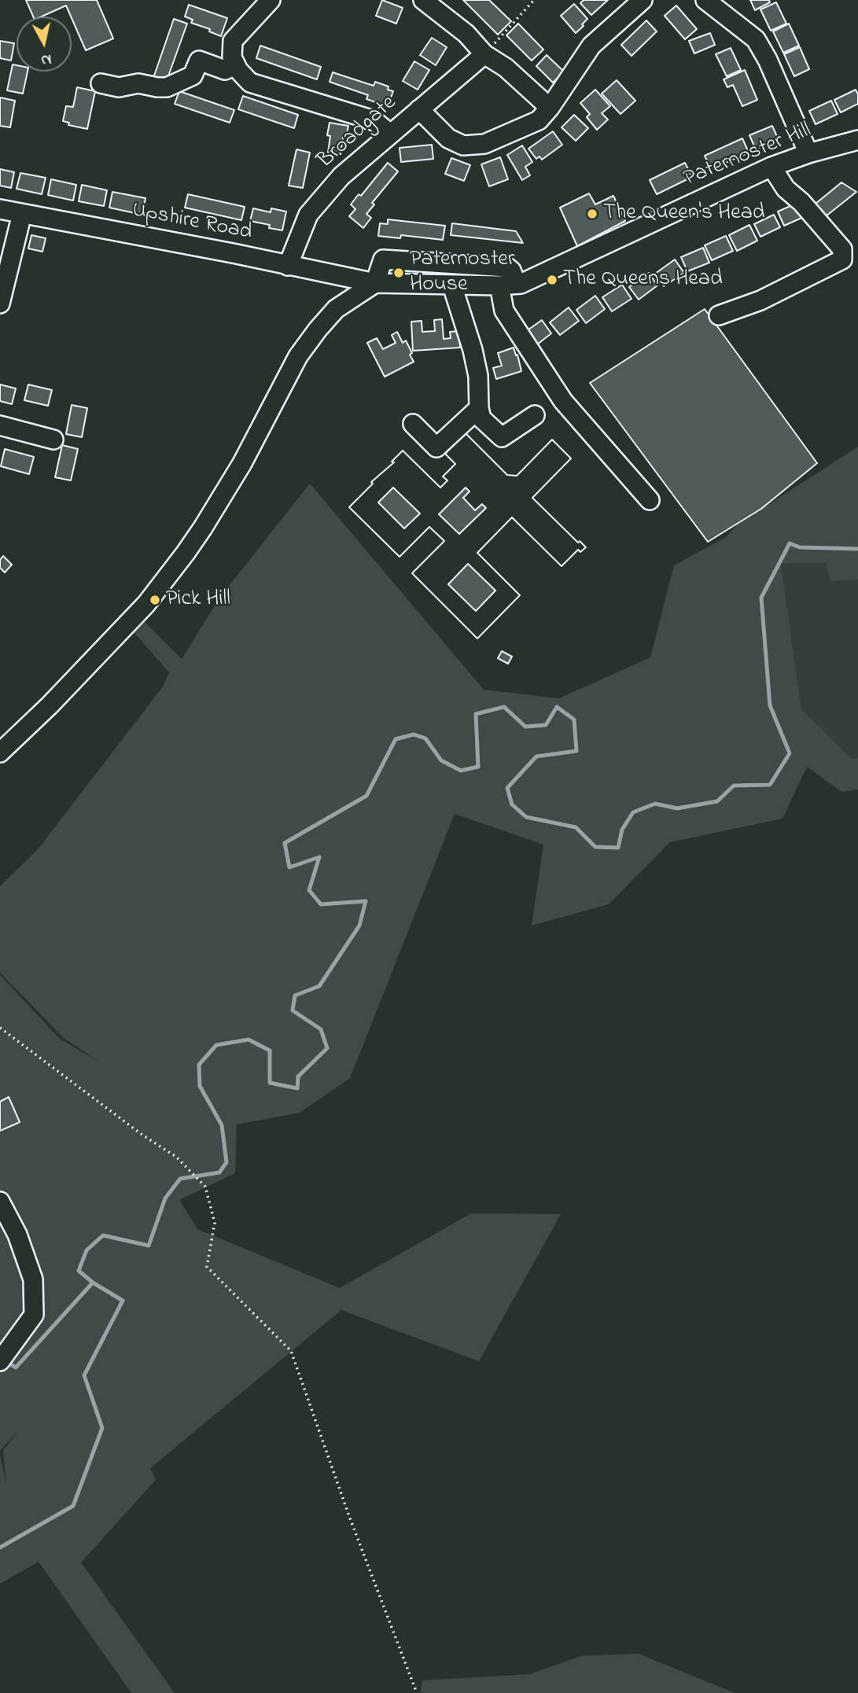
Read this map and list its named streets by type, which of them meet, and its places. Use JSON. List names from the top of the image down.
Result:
{
  "streets": {
    "street": ["Broadgate", "Paternoster Hill", "Upshire Road"]
  },
  "crossings": [
    ["Broadgate", "Upshire Road"],
    ["Paternoster Hill", "Upshire Road"]
  ],
  "places": [
    "The Queen's Head",
    "Paternoster House",
    "The Queens Head",
    "Pick Hill"
  ],
  "north": "bottom"
}
